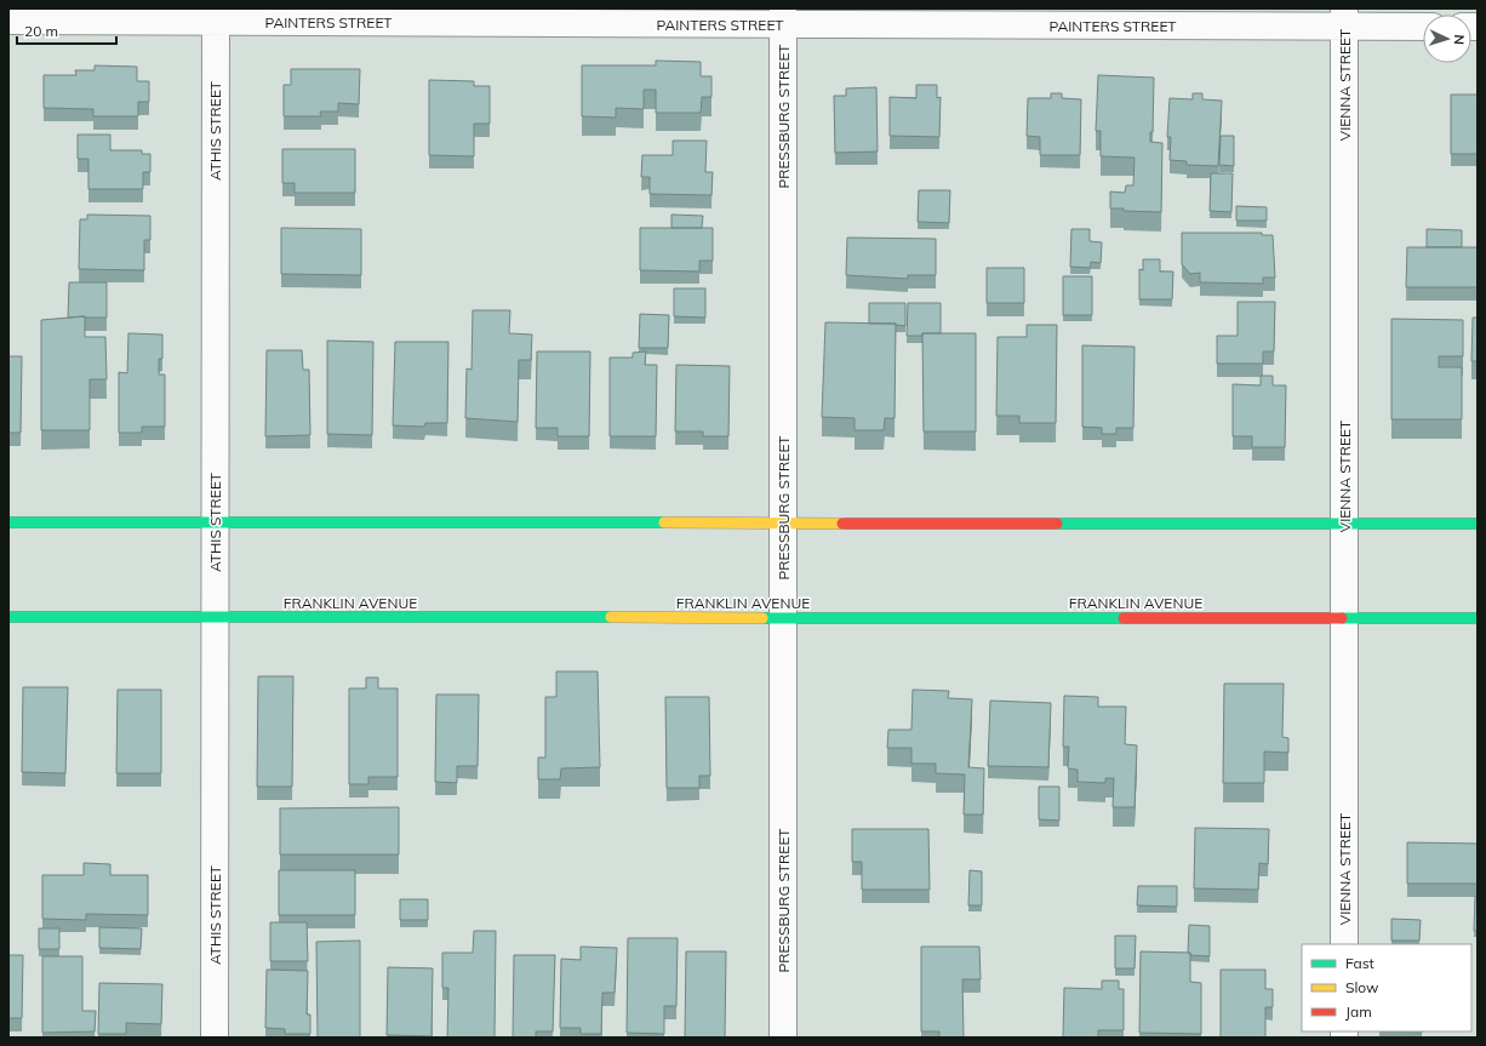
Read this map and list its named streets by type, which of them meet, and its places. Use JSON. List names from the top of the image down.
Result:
{
  "streets": {
    "street": [
      "PAINTERS STREET",
      "VIENNA STREET",
      "PRESSBURG STREET",
      "ATHIS STREET",
      "FRANKLIN AVENUE"
    ]
  },
  "crossings": [
    ["PAINTERS STREET", "VIENNA STREET"],
    ["PAINTERS STREET", "PRESSBURG STREET"],
    ["PAINTERS STREET", "ATHIS STREET"],
    ["VIENNA STREET", "FRANKLIN AVENUE"],
    ["PRESSBURG STREET", "FRANKLIN AVENUE"],
    ["ATHIS STREET", "FRANKLIN AVENUE"]
  ],
  "legend": ["Fast", "Slow", "Jam"],
  "scale_bar": "20 m",
  "north": "right"
}
